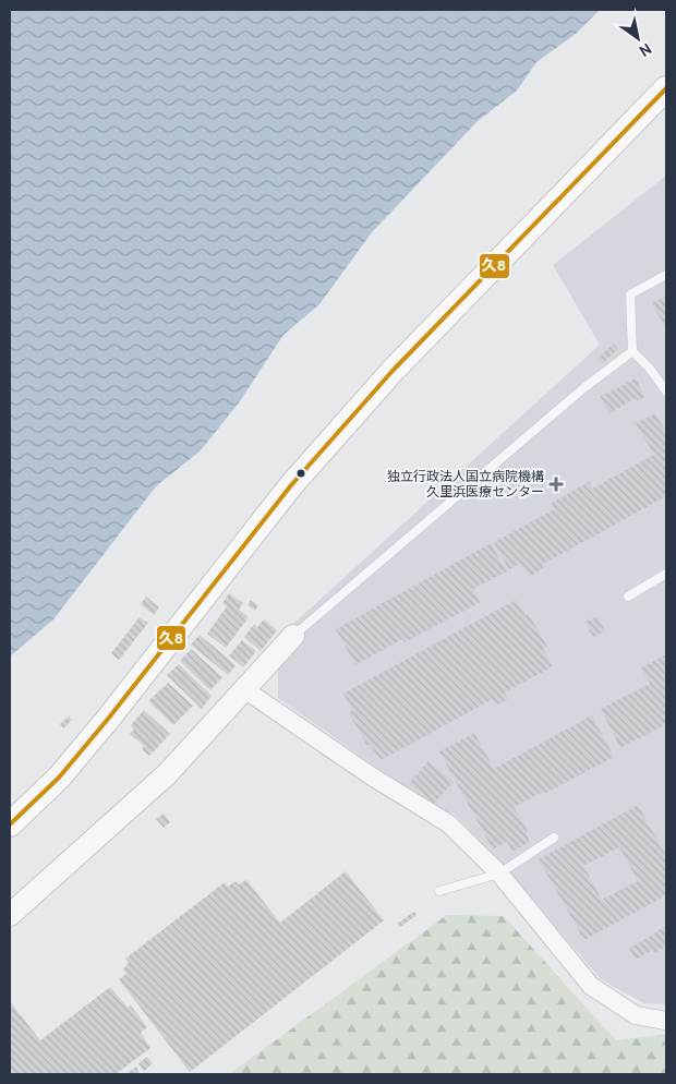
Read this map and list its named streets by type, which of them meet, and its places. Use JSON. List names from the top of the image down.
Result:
{
  "places": {
    "health": ["独立行政法人国立病院機構 久里浜医療センター"]
  },
  "lines": ["transit line 久8"],
  "north": "bottom right"
}
